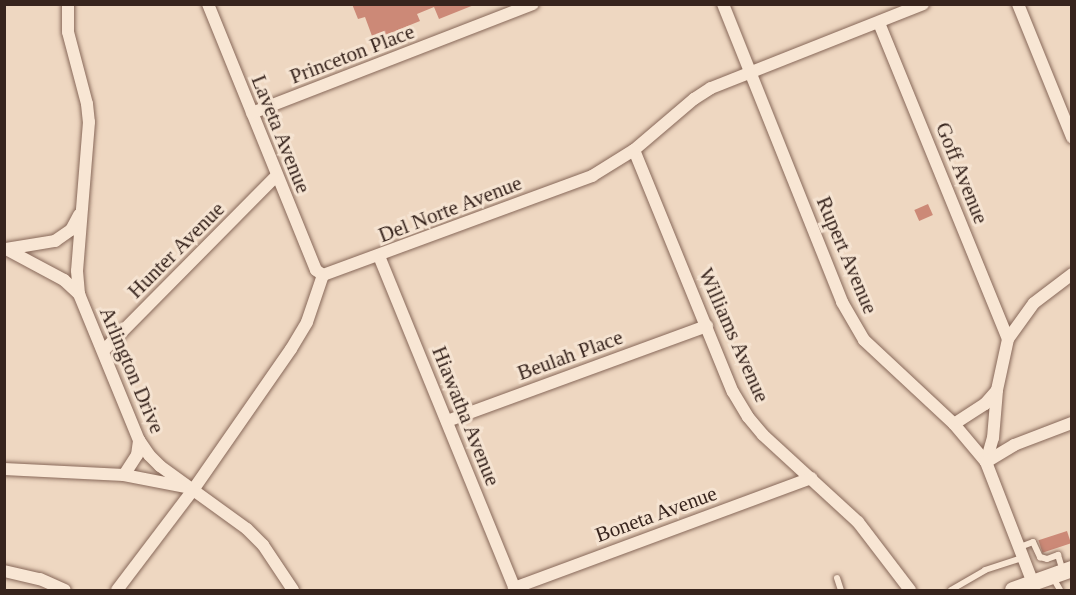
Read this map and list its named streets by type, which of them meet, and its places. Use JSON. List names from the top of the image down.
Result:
{
  "streets": {
    "street": [
      "Princeton Place",
      "Laveta Avenue",
      "Goff Avenue",
      "Del Norte Avenue",
      "Hunter Avenue",
      "Rupert Avenue",
      "Williams Avenue",
      "Beulah Place",
      "Arlington Drive",
      "Hiawatha Avenue",
      "Boneta Avenue"
    ]
  },
  "crossings": [
    ["Princeton Place", "Laveta Avenue"],
    ["Laveta Avenue", "Del Norte Avenue"],
    ["Laveta Avenue", "Hunter Avenue"],
    ["Goff Avenue", "Del Norte Avenue"],
    ["Del Norte Avenue", "Rupert Avenue"],
    ["Del Norte Avenue", "Williams Avenue"],
    ["Del Norte Avenue", "Hiawatha Avenue"],
    ["Hunter Avenue", "Arlington Drive"],
    ["Williams Avenue", "Beulah Place"],
    ["Williams Avenue", "Boneta Avenue"],
    ["Beulah Place", "Hiawatha Avenue"],
    ["Hiawatha Avenue", "Boneta Avenue"]
  ]
}
